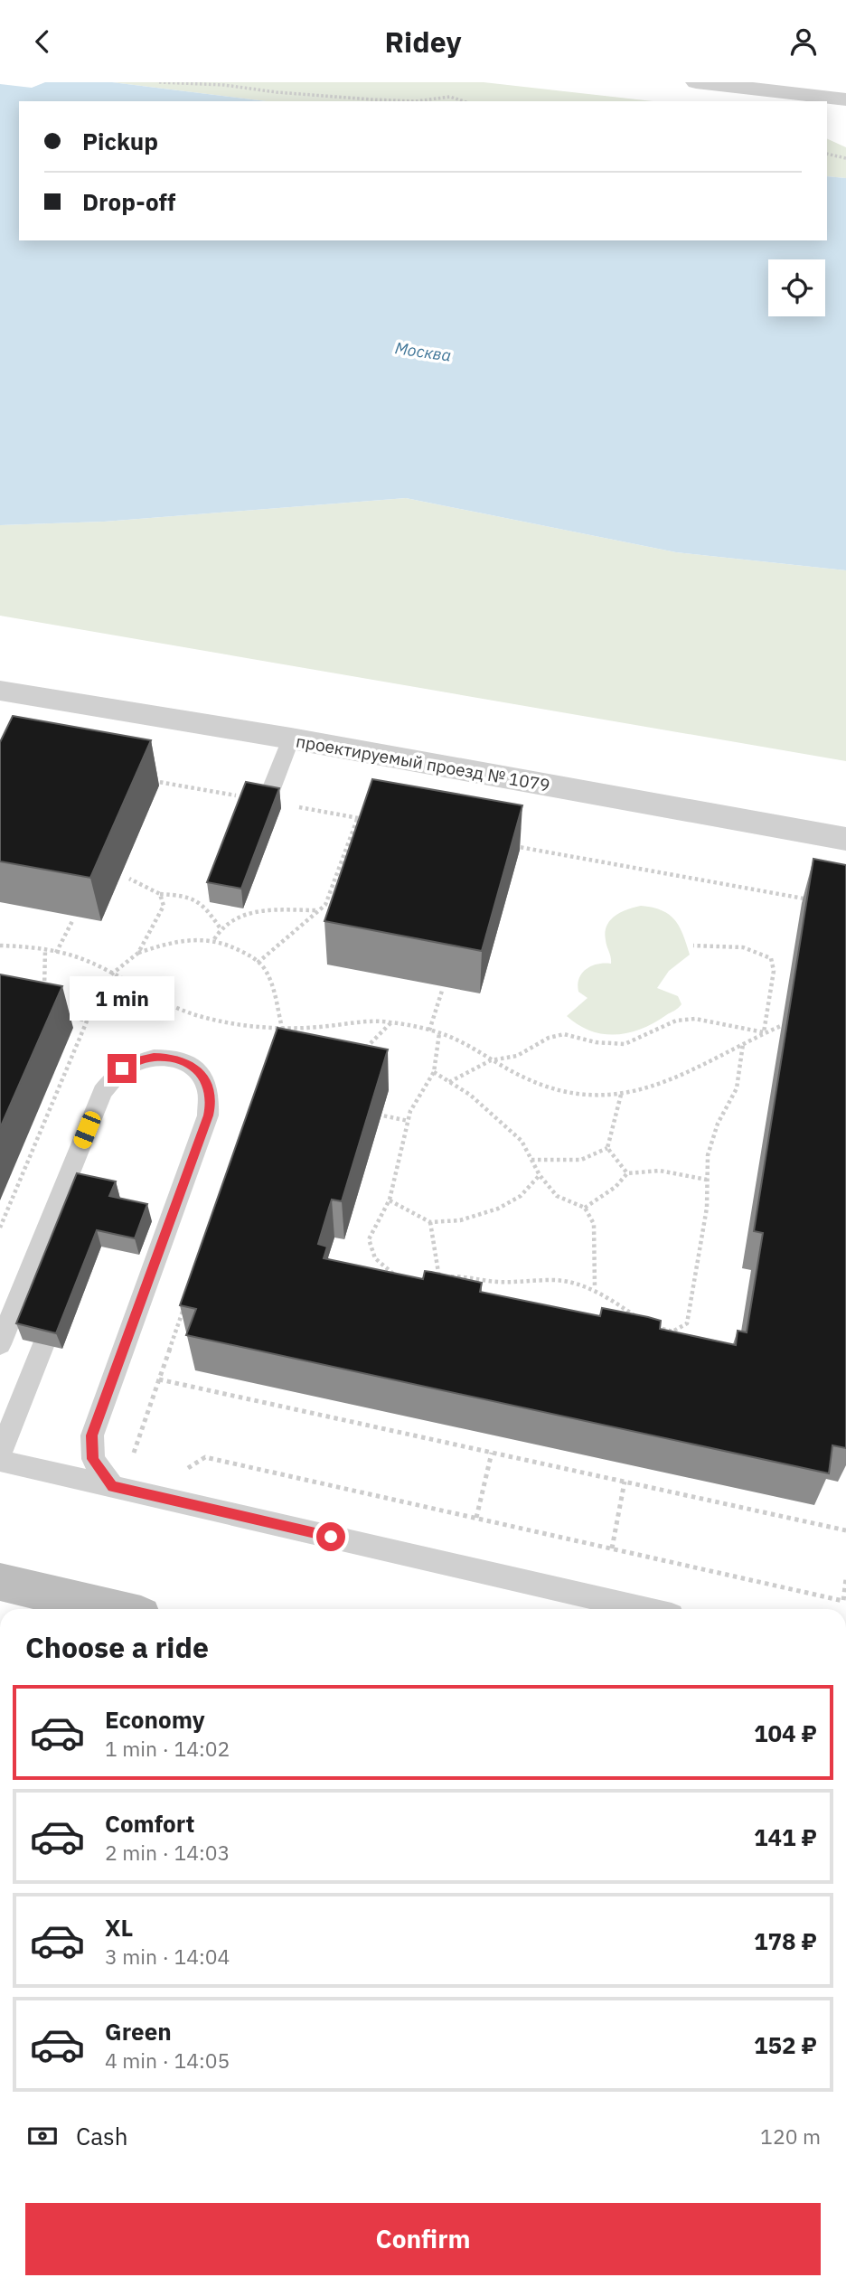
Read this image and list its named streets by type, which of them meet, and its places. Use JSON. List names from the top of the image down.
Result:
{
  "streets": {
    "street": ["проектируемый проезд № 1079"]
  },
  "water": ["Москва"],
  "page": {
    "header": "Ridey",
    "banner": ["Pickup", "Drop-off"],
    "bubble": "1 min",
    "heading": "Choose a ride",
    "list": [
      {
        "name": "Economy",
        "note": "1 min · 14:02",
        "value": "104 ₽"
      },
      {
        "name": "Comfort",
        "note": "2 min · 14:03",
        "value": "141 ₽"
      },
      {
        "name": "XL",
        "note": "3 min · 14:04",
        "value": "178 ₽"
      },
      {
        "name": "Green",
        "note": "4 min · 14:05",
        "value": "152 ₽"
      }
    ],
    "pay": ["Cash", "120 m"],
    "buttons": "Confirm"
  }
}
